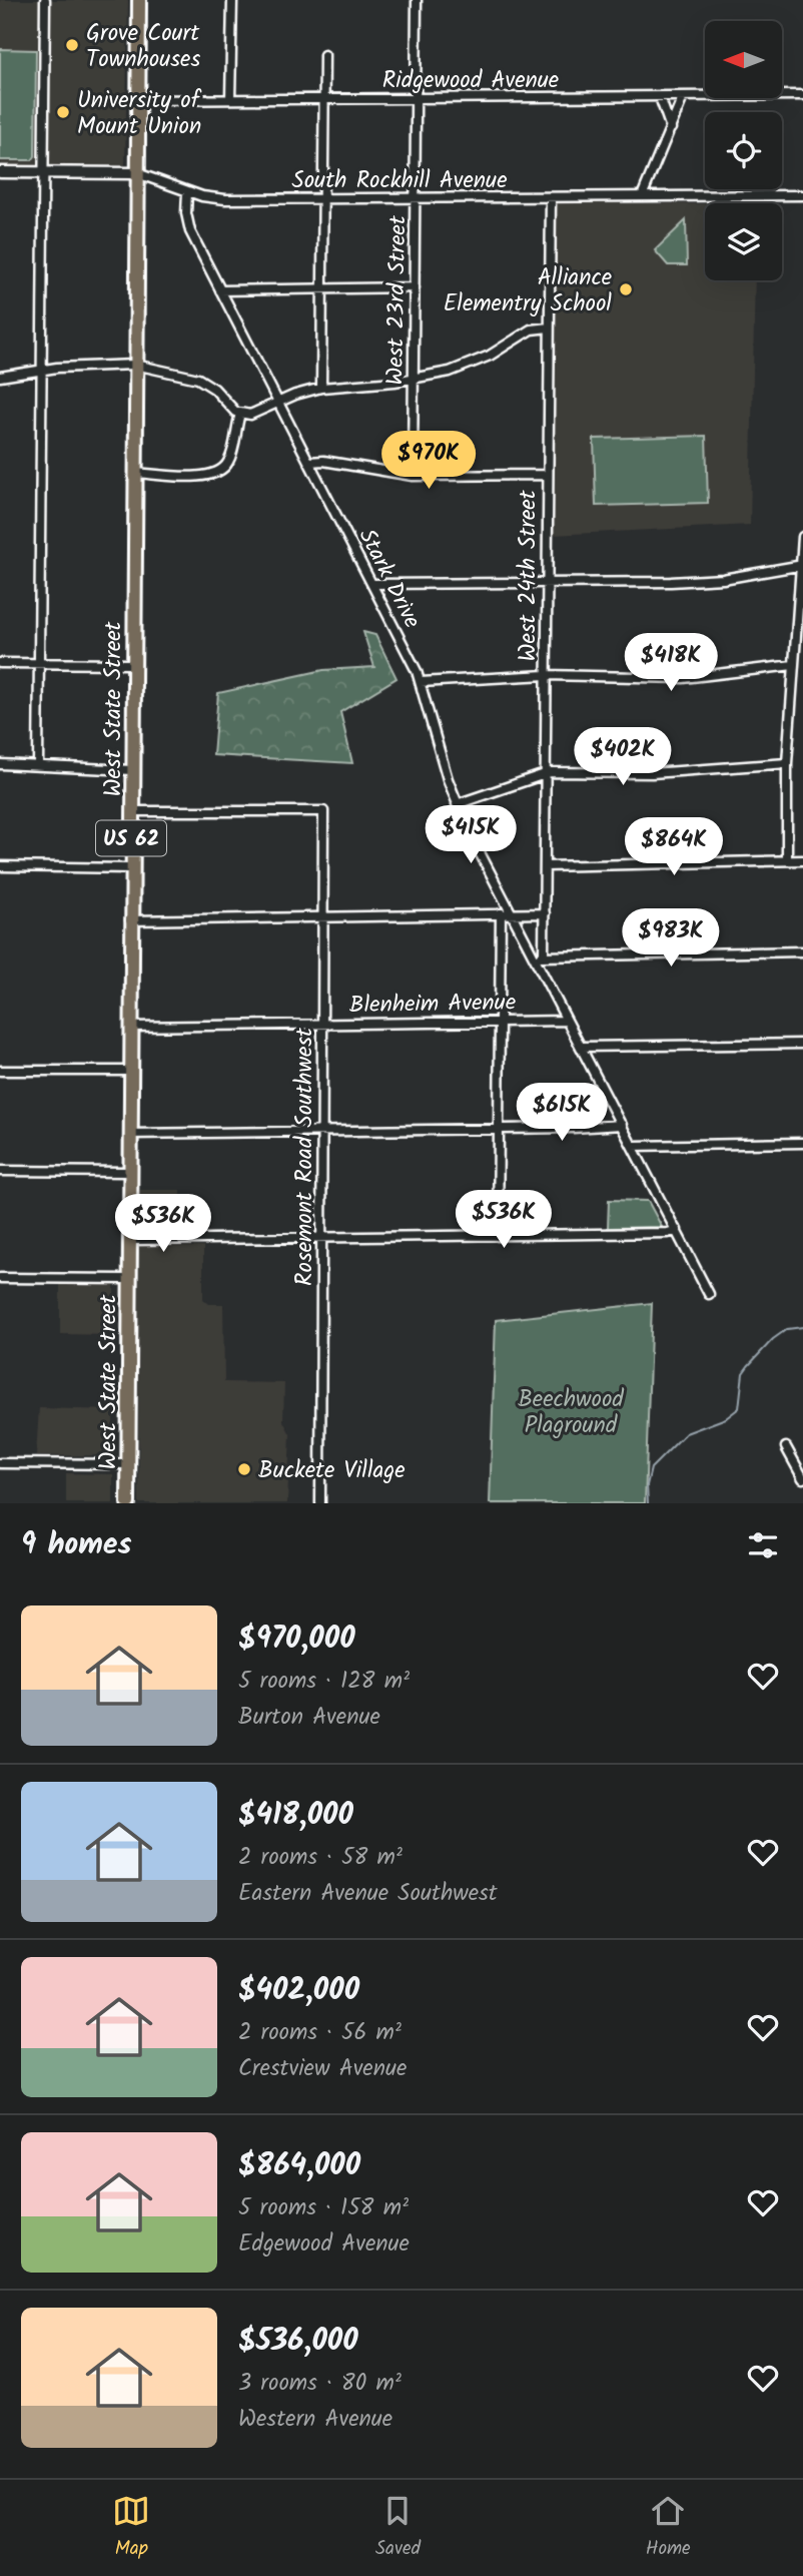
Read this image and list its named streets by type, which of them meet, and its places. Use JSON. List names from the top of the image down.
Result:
{
  "streets": {
    "highway": ["West State Street", "US 62"],
    "street": [
      "Ridgewood Avenue",
      "South Rockhill Avenue",
      "West 23rd Street",
      "West 24th Street",
      "Stark Drive",
      "Blenheim Avenue",
      "Rosemont Road Southwest"
    ]
  },
  "crossings": [
    ["Ridgewood Avenue", "West 23rd Street"],
    ["Ridgewood Avenue", "West State Street"],
    ["South Rockhill Avenue", "West 23rd Street"],
    ["South Rockhill Avenue", "West 24th Street"],
    ["South Rockhill Avenue", "Stark Drive"],
    ["South Rockhill Avenue", "West State Street"],
    ["West 24th Street", "Stark Drive"],
    ["Stark Drive", "Blenheim Avenue"],
    ["West State Street", "Blenheim Avenue"],
    ["West State Street", "Rosemont Road Southwest"],
    ["Blenheim Avenue", "Rosemont Road Southwest"]
  ],
  "parks": ["Beechwood Plaground"],
  "places": [
    "Grove Court Townhouses",
    "University of Mount Union",
    "Alliance Elementry School",
    "Buckete Village"
  ],
  "north": "left",
  "page": {
    "price": [
      "$970K",
      "$418K",
      "$402K",
      "$415K",
      "$864K",
      "$983K",
      "$615K",
      "$536K",
      "$536K"
    ],
    "heading": "9 homes",
    "list": [
      {
        "name": "$970,000",
        "note": "5 rooms · 128 m² · Burton Avenue"
      },
      {
        "name": "$418,000",
        "note": "2 rooms · 58 m² · Eastern Avenue Southwest"
      },
      {
        "name": "$402,000",
        "note": "2 rooms · 56 m² · Crestview Avenue"
      },
      {
        "name": "$864,000",
        "note": "5 rooms · 158 m² · Edgewood Avenue"
      },
      {
        "name": "$536,000",
        "note": "3 rooms · 80 m² · Western Avenue"
      }
    ],
    "tabs": ["Map", "Saved", "Home"]
  }
}
